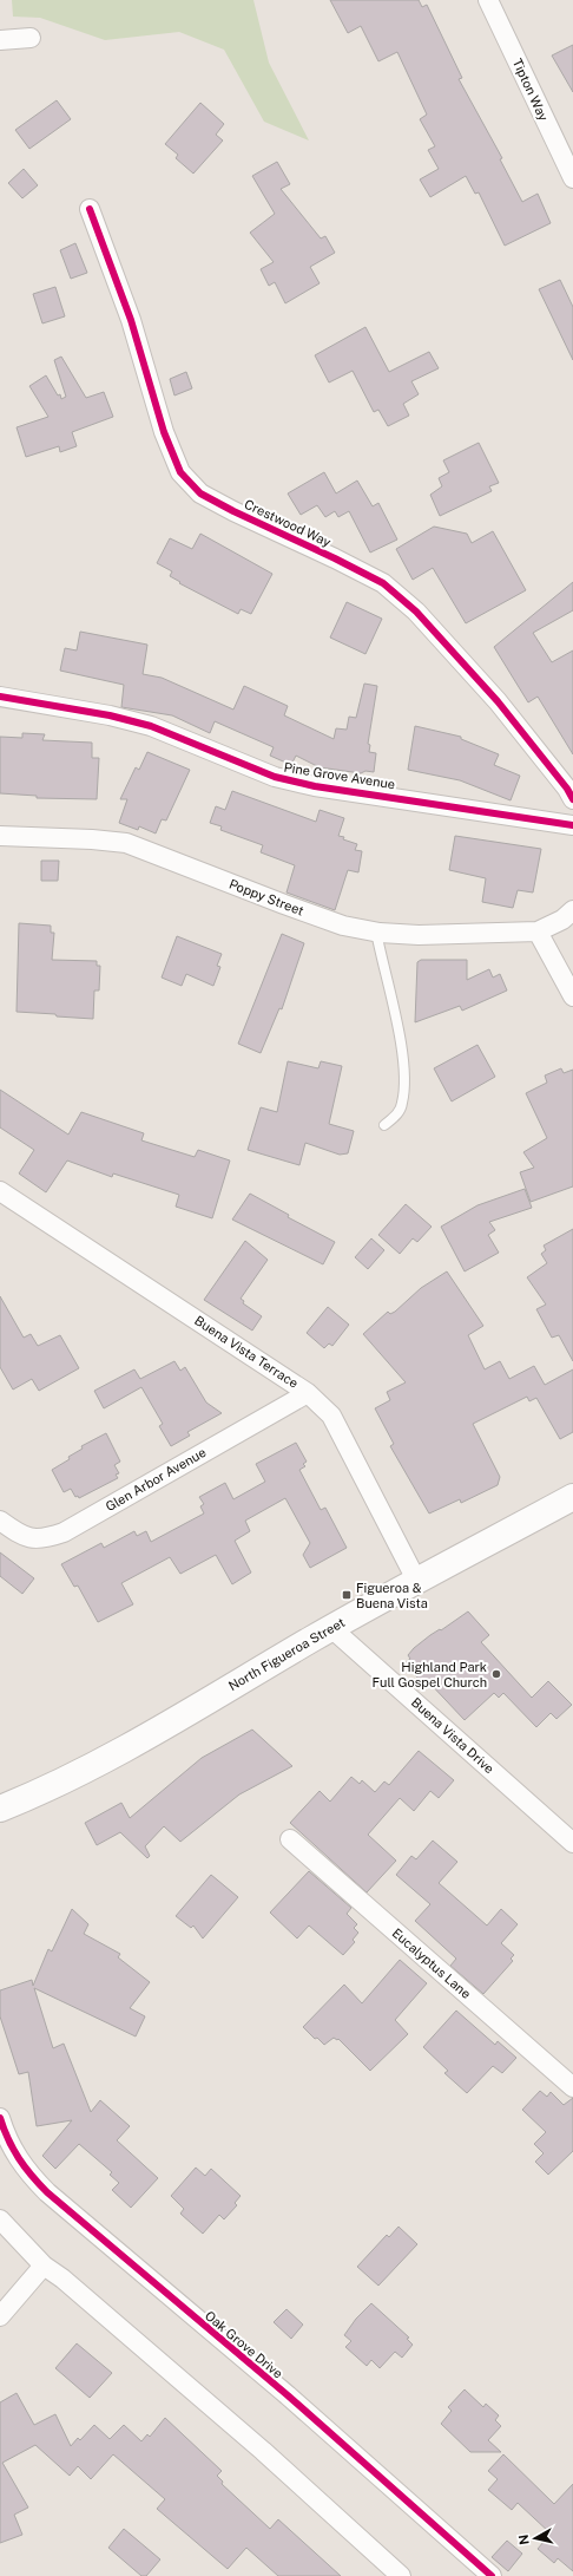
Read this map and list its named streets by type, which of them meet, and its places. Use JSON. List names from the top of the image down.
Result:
{
  "streets": {
    "main road": ["North Figueroa Street"],
    "street": [
      "Tipton Way",
      "Crestwood Way",
      "Pine Grove Avenue",
      "Poppy Street",
      "Buena Vista Terrace",
      "Glen Arbor Avenue",
      "Buena Vista Drive",
      "Eucalyptus Lane",
      "Oak Grove Drive"
    ]
  },
  "crossings": [
    ["Buena Vista Terrace", "Glen Arbor Avenue"],
    ["Buena Vista Terrace", "North Figueroa Street"],
    ["North Figueroa Street", "Buena Vista Drive"]
  ],
  "places": {
    "transit": ["Figueroa & Buena Vista"],
    "other": ["Highland Park Full Gospel Church"]
  },
  "north": "left"
}
